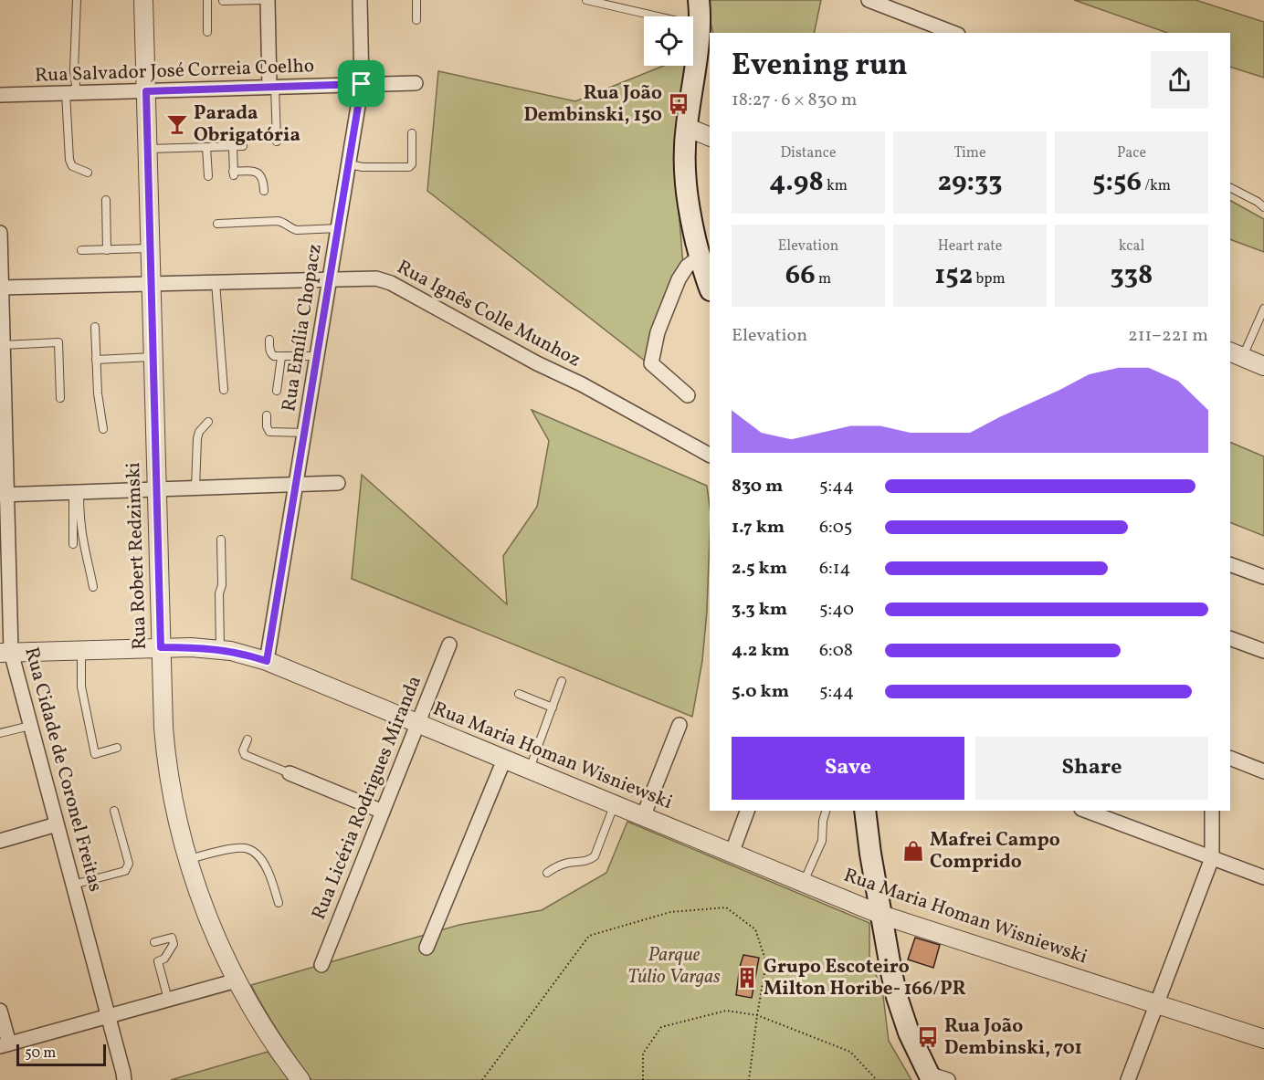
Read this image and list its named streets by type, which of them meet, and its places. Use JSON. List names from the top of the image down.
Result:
{
  "streets": {
    "street": [
      "Rua Salvador José Correia Coelho",
      "Rua Ignês Colle Munhoz",
      "Rua Emília Chopacz",
      "Rua Robert Redzimski",
      "Rua Maria Homan Wisniewski",
      "Rua Cidade de Coronel Freitas",
      "Rua Licéria Rodrigues Miranda"
    ]
  },
  "crossings": [
    ["Rua Salvador José Correia Coelho", "Rua Emília Chopacz"],
    ["Rua Salvador José Correia Coelho", "Rua Robert Redzimski"],
    ["Rua Ignês Colle Munhoz", "Rua Emília Chopacz"],
    ["Rua Ignês Colle Munhoz", "Rua Robert Redzimski"],
    ["Rua Ignês Colle Munhoz", "Rua Cidade de Coronel Freitas"],
    ["Rua Emília Chopacz", "Rua Maria Homan Wisniewski"],
    ["Rua Robert Redzimski", "Rua Maria Homan Wisniewski"],
    ["Rua Maria Homan Wisniewski", "Rua Cidade de Coronel Freitas"],
    ["Rua Maria Homan Wisniewski", "Rua Licéria Rodrigues Miranda"]
  ],
  "parks": ["Parque Túlio Vargas"],
  "places": {
    "bus stop": ["Rua João Dembinski, 150", "Rua João Dembinski, 701"],
    "bar": ["Parada Obrigatória"],
    "shop": ["Mafrei Campo Comprido"],
    "building": ["Grupo Escoteiro Milton Horibe- 166/PR"]
  },
  "scale_bar": "50 m",
  "page": {
    "heading": ["Evening run", "18:27 · 6 × 830 m"],
    "stats": [
      ["Distance", "4.98 km"],
      ["Time", "29:33"],
      ["Pace", "5:56 /km"],
      ["Elevation", "66 m"],
      ["Heart rate", "152 bpm"],
      ["kcal", "338"]
    ],
    "chart": ["Elevation", "211–221 m"],
    "list": [
      {
        "name": "830 m",
        "note": "5:44"
      },
      {
        "name": "1.7 km",
        "note": "6:05"
      },
      {
        "name": "2.5 km",
        "note": "6:14"
      },
      {
        "name": "3.3 km",
        "note": "5:40"
      },
      {
        "name": "4.2 km",
        "note": "6:08"
      },
      {
        "name": "5.0 km",
        "note": "5:44"
      }
    ],
    "buttons": ["Save", "Share"],
    "scale": "50 m"
  }
}
